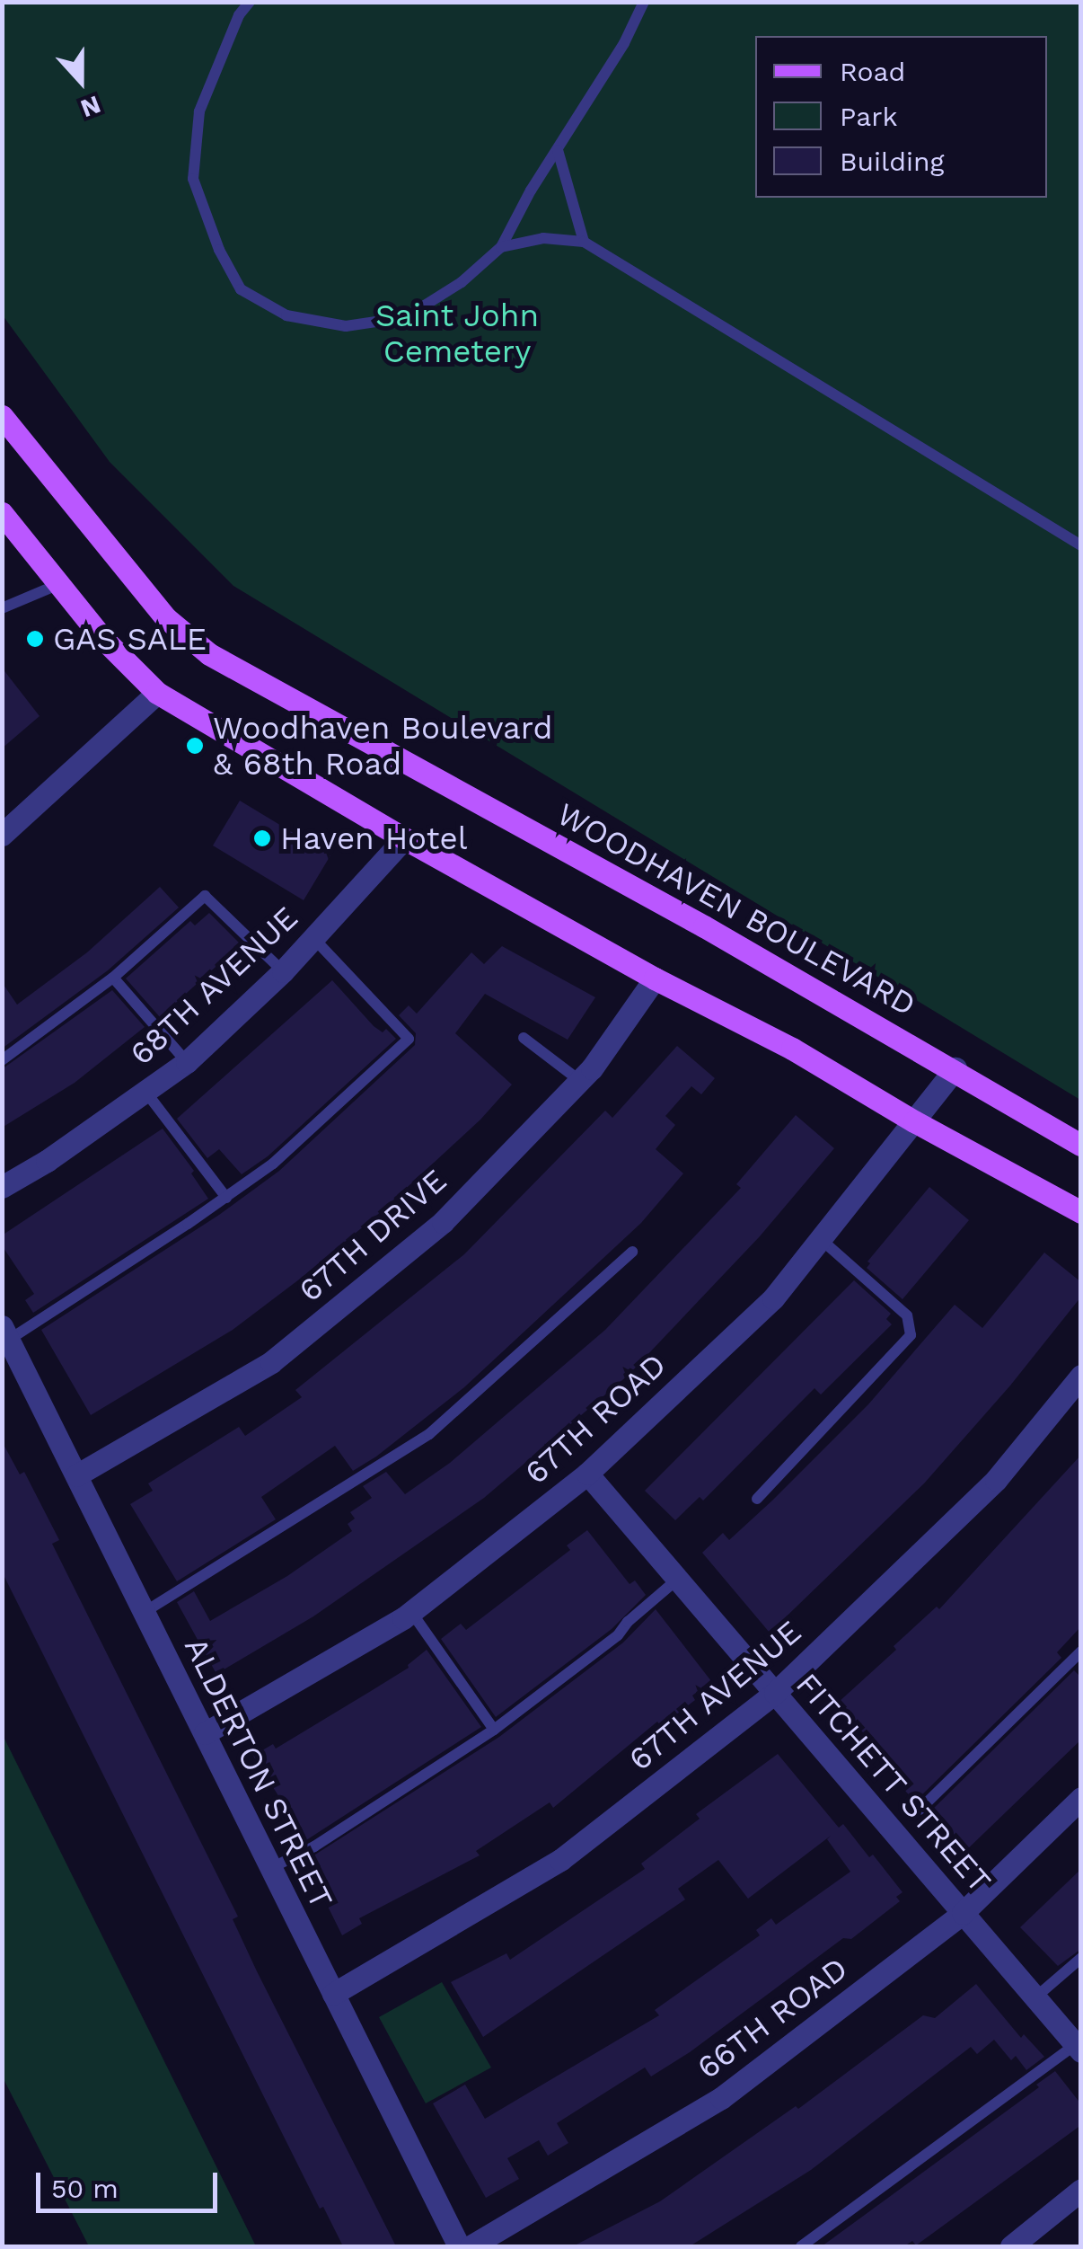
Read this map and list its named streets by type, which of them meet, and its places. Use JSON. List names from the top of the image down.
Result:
{
  "streets": {
    "main road": ["WOODHAVEN BOULEVARD"],
    "street": [
      "68TH AVENUE",
      "67TH DRIVE",
      "67TH ROAD",
      "67TH AVENUE",
      "ALDERTON STREET",
      "FITCHETT STREET",
      "66TH ROAD"
    ]
  },
  "crossings": [
    ["WOODHAVEN BOULEVARD", "67TH ROAD"],
    ["67TH DRIVE", "ALDERTON STREET"],
    ["67TH ROAD", "ALDERTON STREET"],
    ["67TH ROAD", "FITCHETT STREET"],
    ["67TH AVENUE", "ALDERTON STREET"],
    ["67TH AVENUE", "FITCHETT STREET"],
    ["FITCHETT STREET", "66TH ROAD"]
  ],
  "parks": ["Saint John Cemetery"],
  "places": ["GAS SALE", "Woodhaven Boulevard & 68th Road", "Haven Hotel"],
  "legend": ["Road", "Park", "Building"],
  "scale_bar": "50 m",
  "north": "bottom"
}
